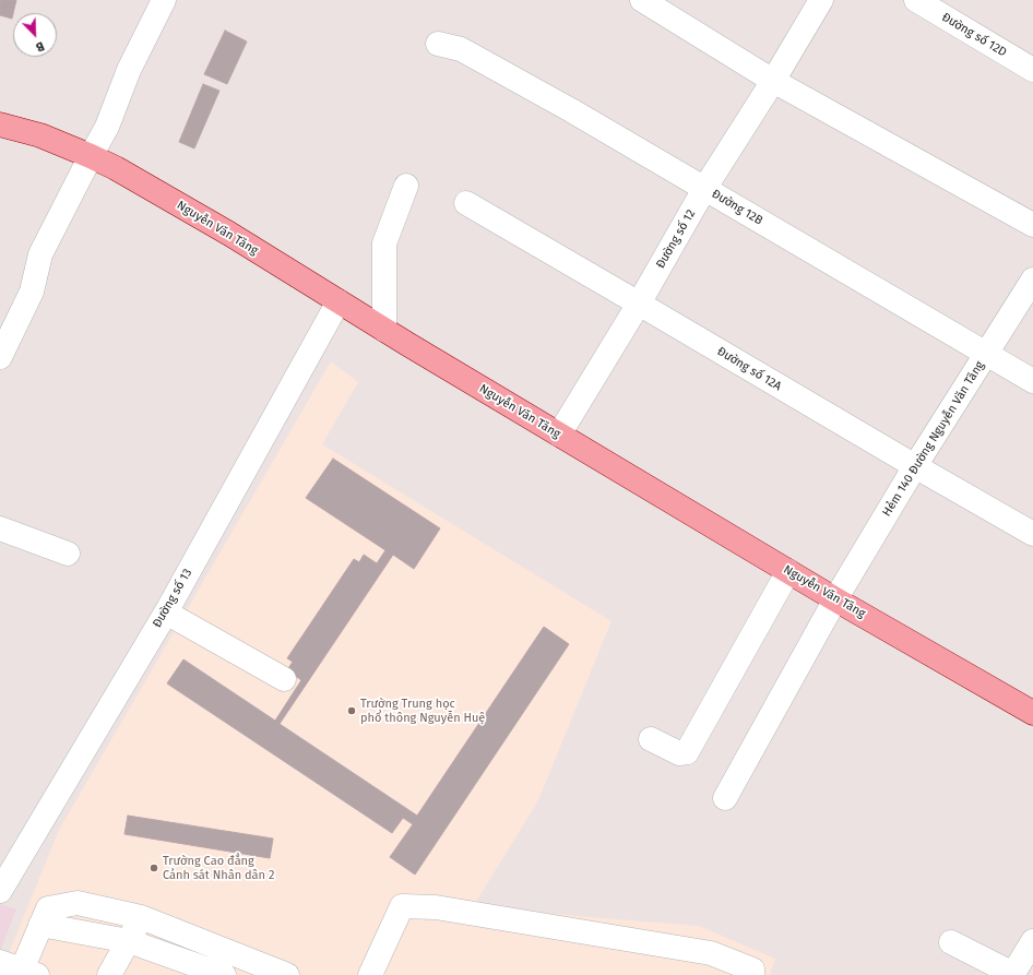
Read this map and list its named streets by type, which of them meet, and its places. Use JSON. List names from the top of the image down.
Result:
{
  "streets": {
    "main road": ["Nguyễn Văn Tăng"],
    "street": [
      "Đường số 12D",
      "Đường 12B",
      "Đường số 12",
      "Đường số 12A",
      "Hẻm 140 Đường Nguyễn Văn Tăng",
      "Đường số 13"
    ]
  },
  "crossings": [
    ["Đường 12B", "Đường số 12"],
    ["Đường 12B", "Hẻm 140 Đường Nguyễn Văn Tăng"],
    ["Nguyễn Văn Tăng", "Đường số 12"],
    ["Nguyễn Văn Tăng", "Hẻm 140 Đường Nguyễn Văn Tăng"],
    ["Nguyễn Văn Tăng", "Đường số 13"],
    ["Đường số 12", "Đường số 12A"],
    ["Đường số 12A", "Hẻm 140 Đường Nguyễn Văn Tăng"]
  ],
  "places": ["Trường Trung học phổ thông Nguyễn Huệ", "Trường Cao đẳng Cảnh sát Nhân dân 2"],
  "north": "bottom right"
}
